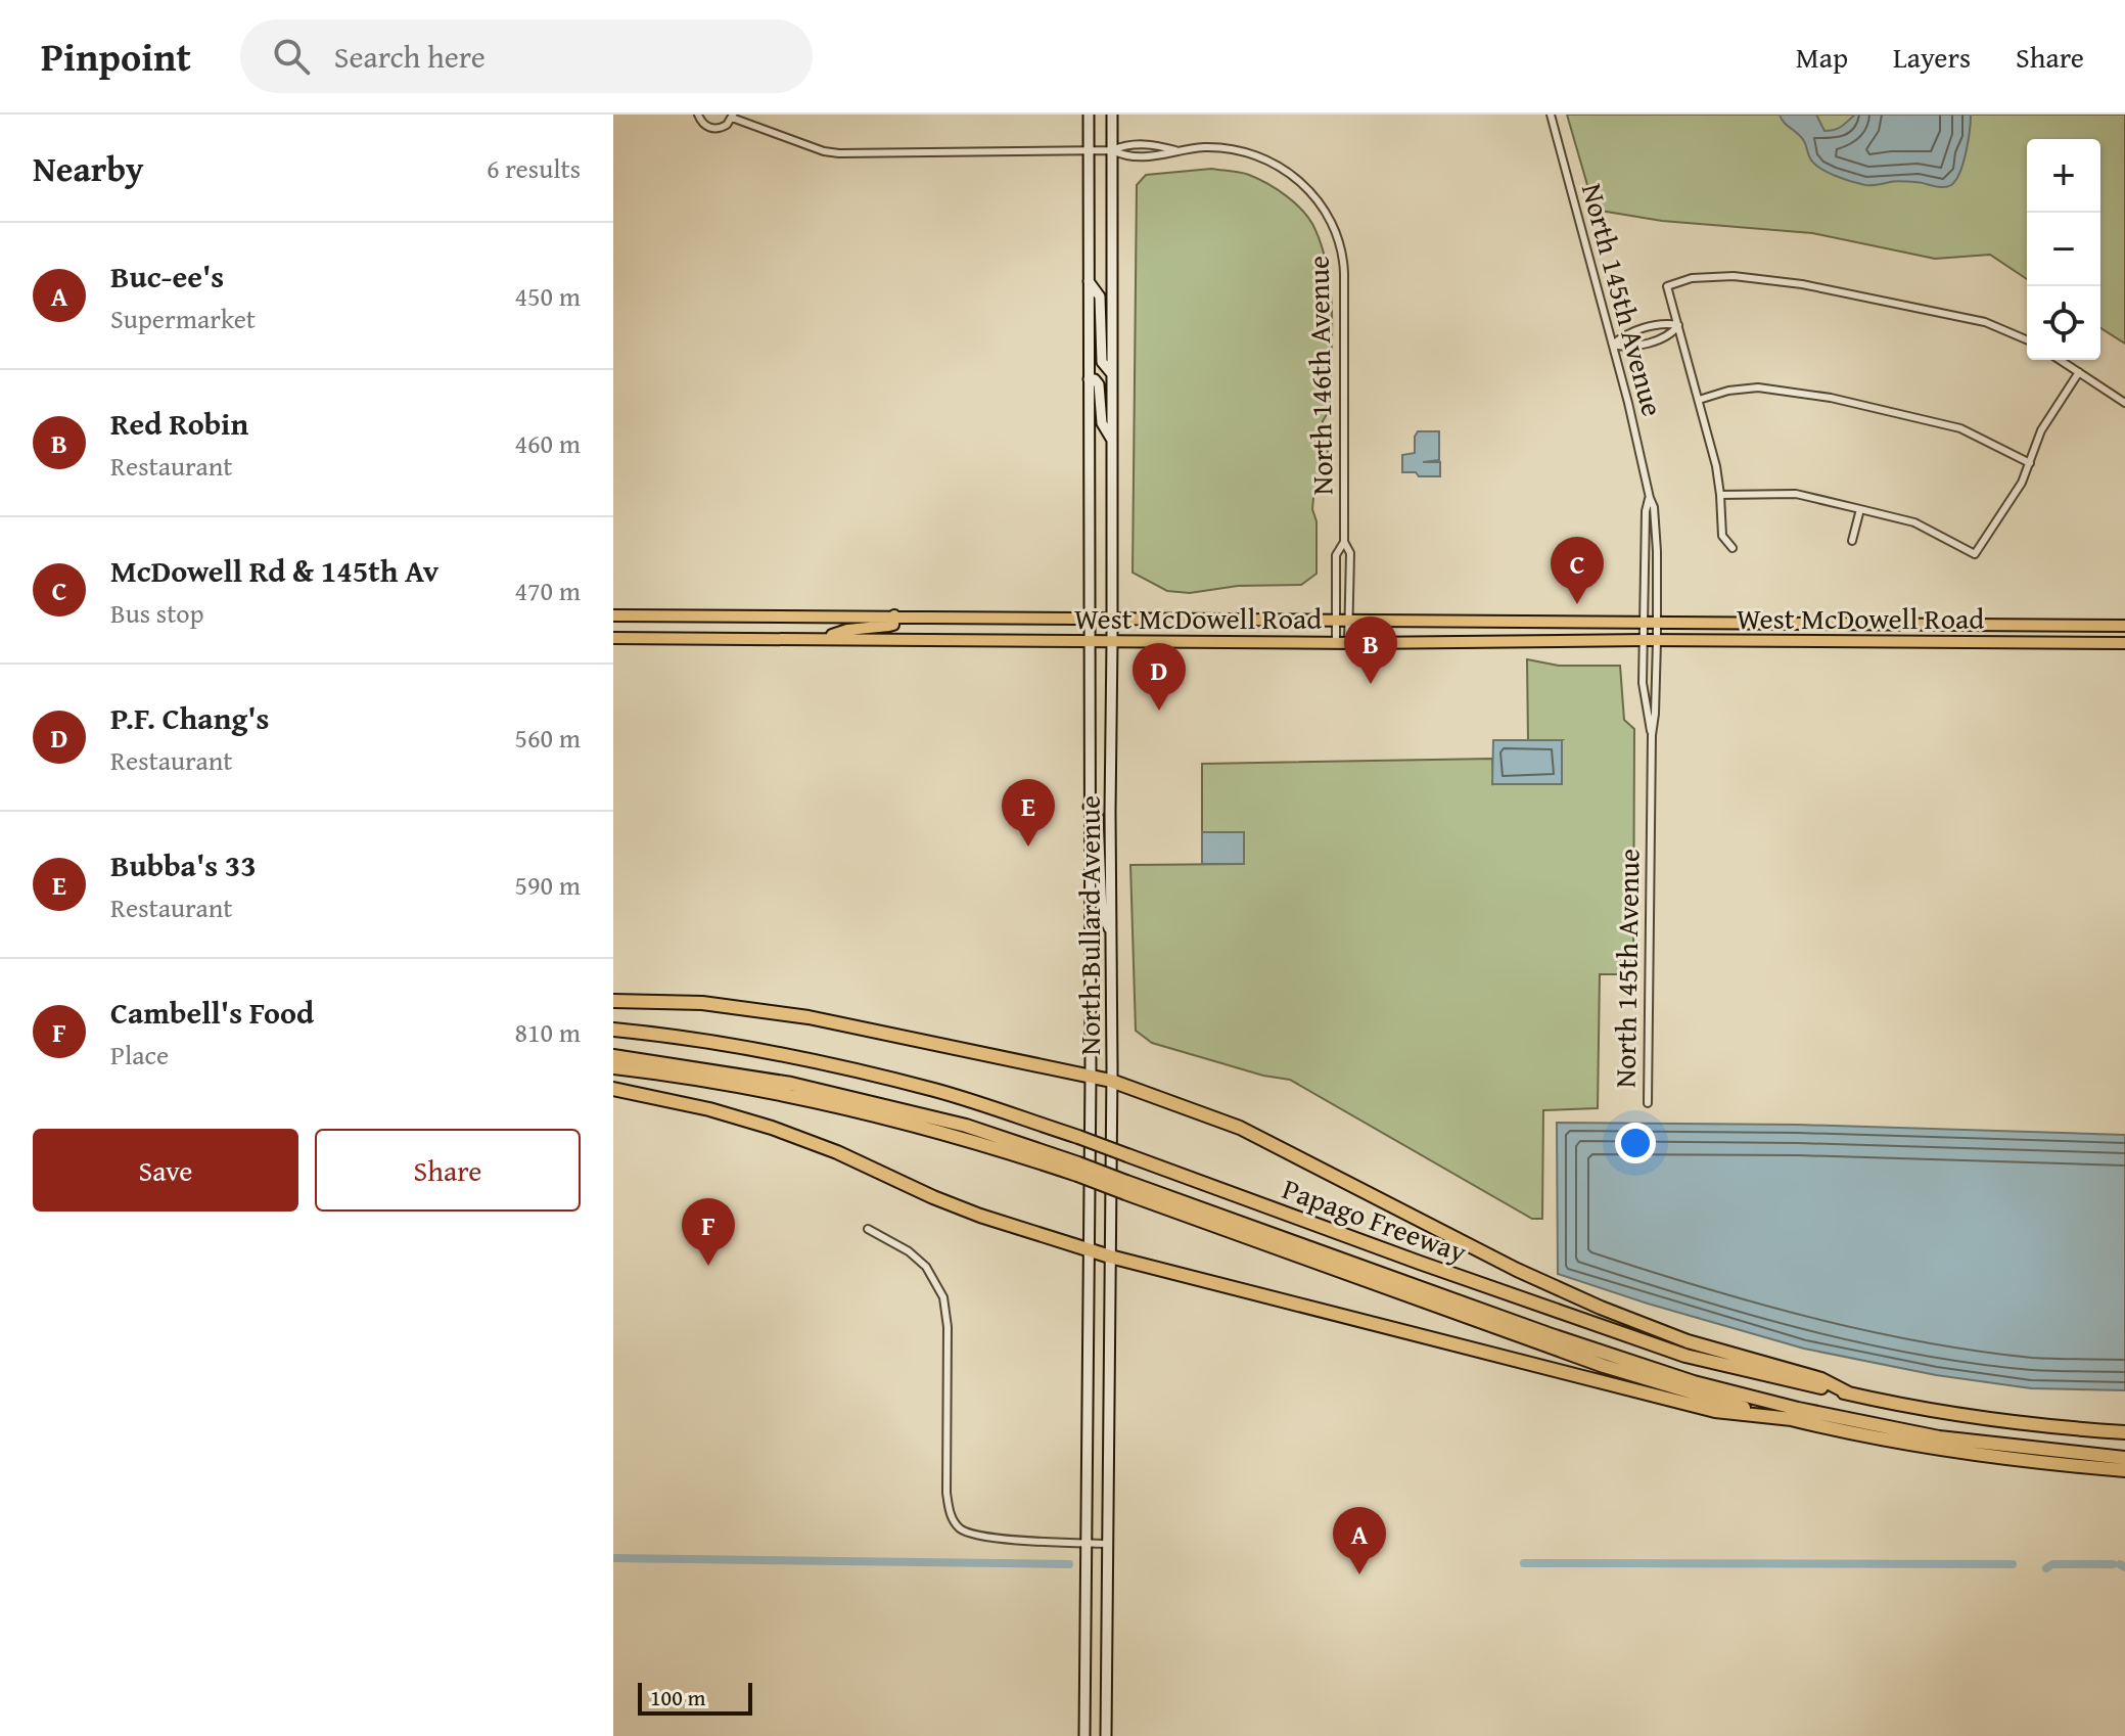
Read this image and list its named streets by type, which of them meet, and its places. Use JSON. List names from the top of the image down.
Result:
{
  "streets": {
    "highway": ["Papago Freeway"],
    "main road": ["West McDowell Road", "North Bullard Avenue"],
    "street": ["North 145th Avenue", "North 146th Avenue"]
  },
  "crossings": [
    ["North 145th Avenue", "West McDowell Road"],
    ["North 146th Avenue", "West McDowell Road"],
    ["West McDowell Road", "North Bullard Avenue"]
  ],
  "scale_bar": "100 m",
  "page": {
    "header": "Pinpoint",
    "search": "Search here",
    "nav": ["Map", "Layers", "Share"],
    "heading": ["Nearby", "6 results"],
    "map_buttons": ["+", "−"],
    "list": [
      {
        "mark": "A",
        "name": "Buc-ee's",
        "note": "Supermarket",
        "value": "450 m"
      },
      {
        "mark": "B",
        "name": "Red Robin",
        "note": "Restaurant",
        "value": "460 m"
      },
      {
        "mark": "C",
        "name": "McDowell Rd & 145th Av",
        "note": "Bus stop",
        "value": "470 m"
      },
      {
        "mark": "D",
        "name": "P.F. Chang's",
        "note": "Restaurant",
        "value": "560 m"
      },
      {
        "mark": "E",
        "name": "Bubba's 33",
        "note": "Restaurant",
        "value": "590 m"
      },
      {
        "mark": "F",
        "name": "Cambell's Food",
        "note": "Place",
        "value": "810 m"
      }
    ],
    "pins": [
      "C",
      "B",
      "D",
      "E",
      "F",
      "A"
    ],
    "buttons": ["Save", "Share"],
    "scale": "100 m"
  }
}
